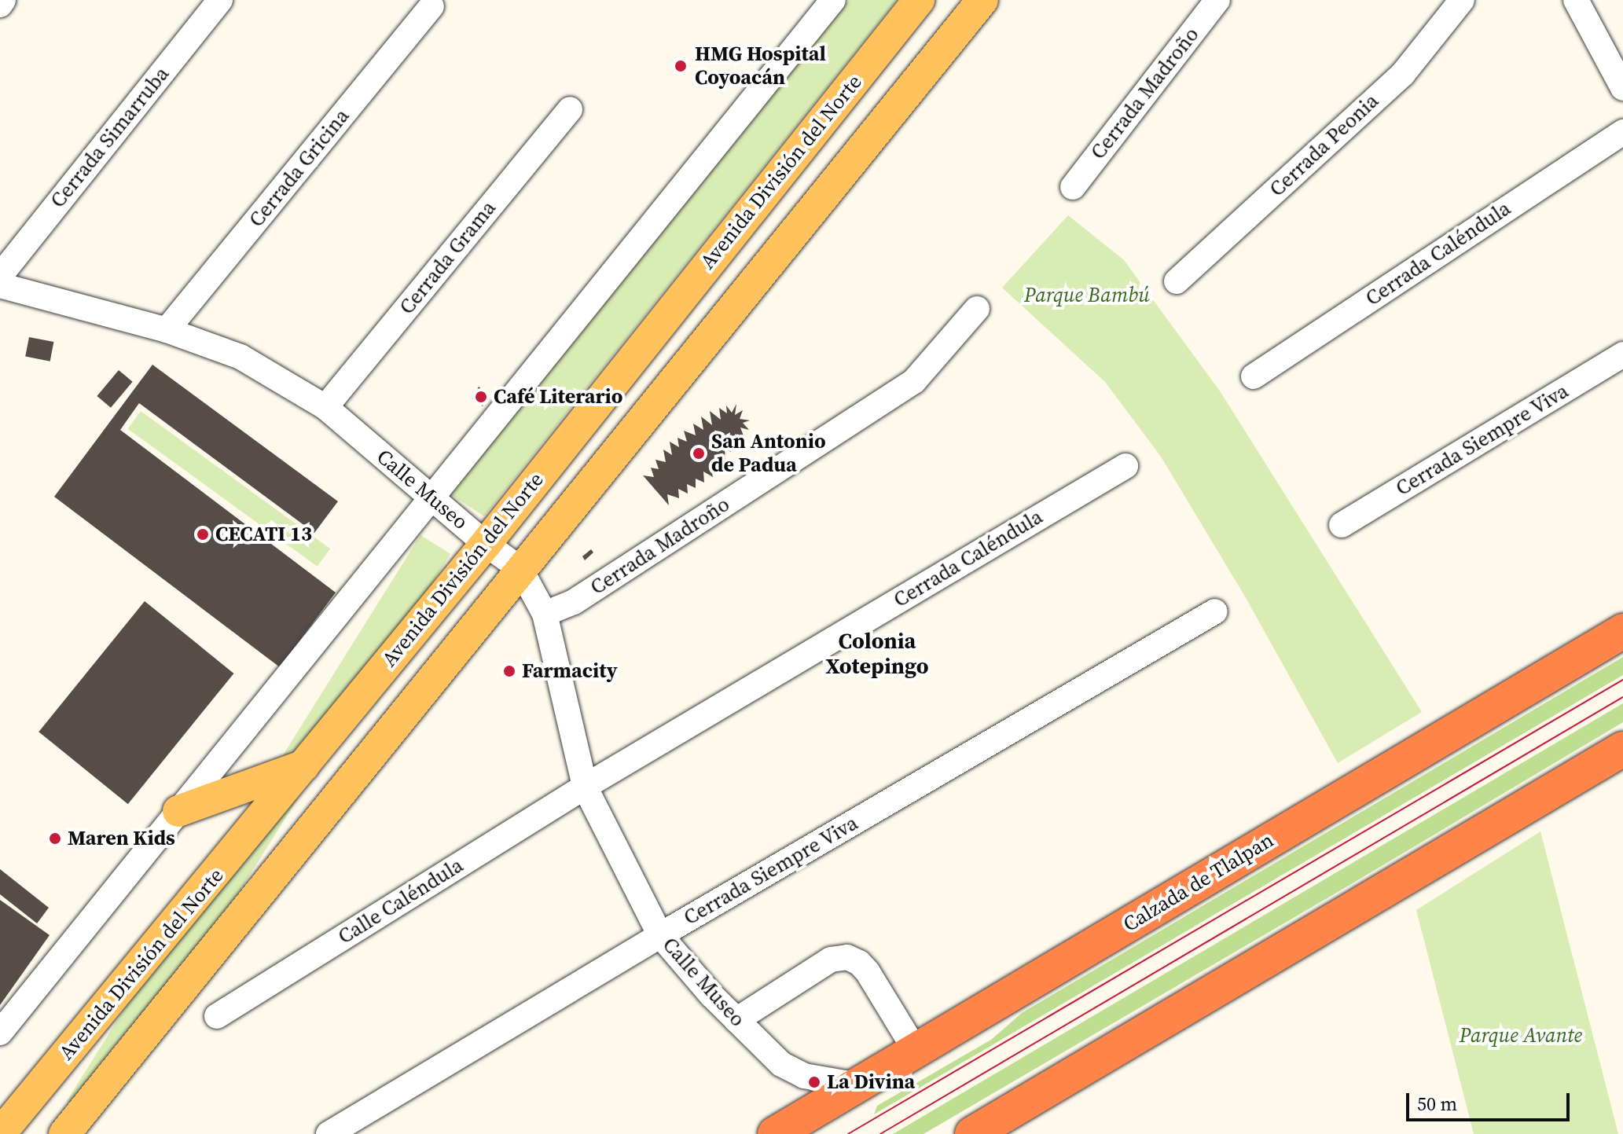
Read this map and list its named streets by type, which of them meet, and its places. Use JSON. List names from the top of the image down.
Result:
{
  "streets": {
    "highway": ["Calzada de Tlalpan"],
    "main road": ["Avenida División del Norte"],
    "street": [
      "Cerrada Madroño",
      "Cerrada Simarruba",
      "Cerrada Peonia",
      "Cerrada Gricina",
      "Cerrada Caléndula",
      "Cerrada Grama",
      "Cerrada Siempre Viva",
      "Calle Museo",
      "Calle Caléndula"
    ]
  },
  "crossings": [
    ["Cerrada Madroño", "Calle Museo"],
    ["Cerrada Gricina", "Calle Museo"],
    ["Avenida División del Norte", "Calle Museo"],
    ["Cerrada Caléndula", "Calle Museo"],
    ["Cerrada Caléndula", "Calle Caléndula"],
    ["Cerrada Grama", "Calle Museo"],
    ["Cerrada Siempre Viva", "Calle Museo"],
    ["Calle Museo", "Calzada de Tlalpan"],
    ["Calle Museo", "Calle Caléndula"]
  ],
  "districts": ["Colonia Xotepingo"],
  "parks": ["Parque Bambú", "Parque Avante"],
  "places": [
    "HMG Hospital Coyoacán",
    "Café Literario",
    "San Antonio de Padua",
    "CECATI 13",
    "Farmacity",
    "Maren Kids",
    "La Divina"
  ],
  "scale_bar": "50 m"
}
